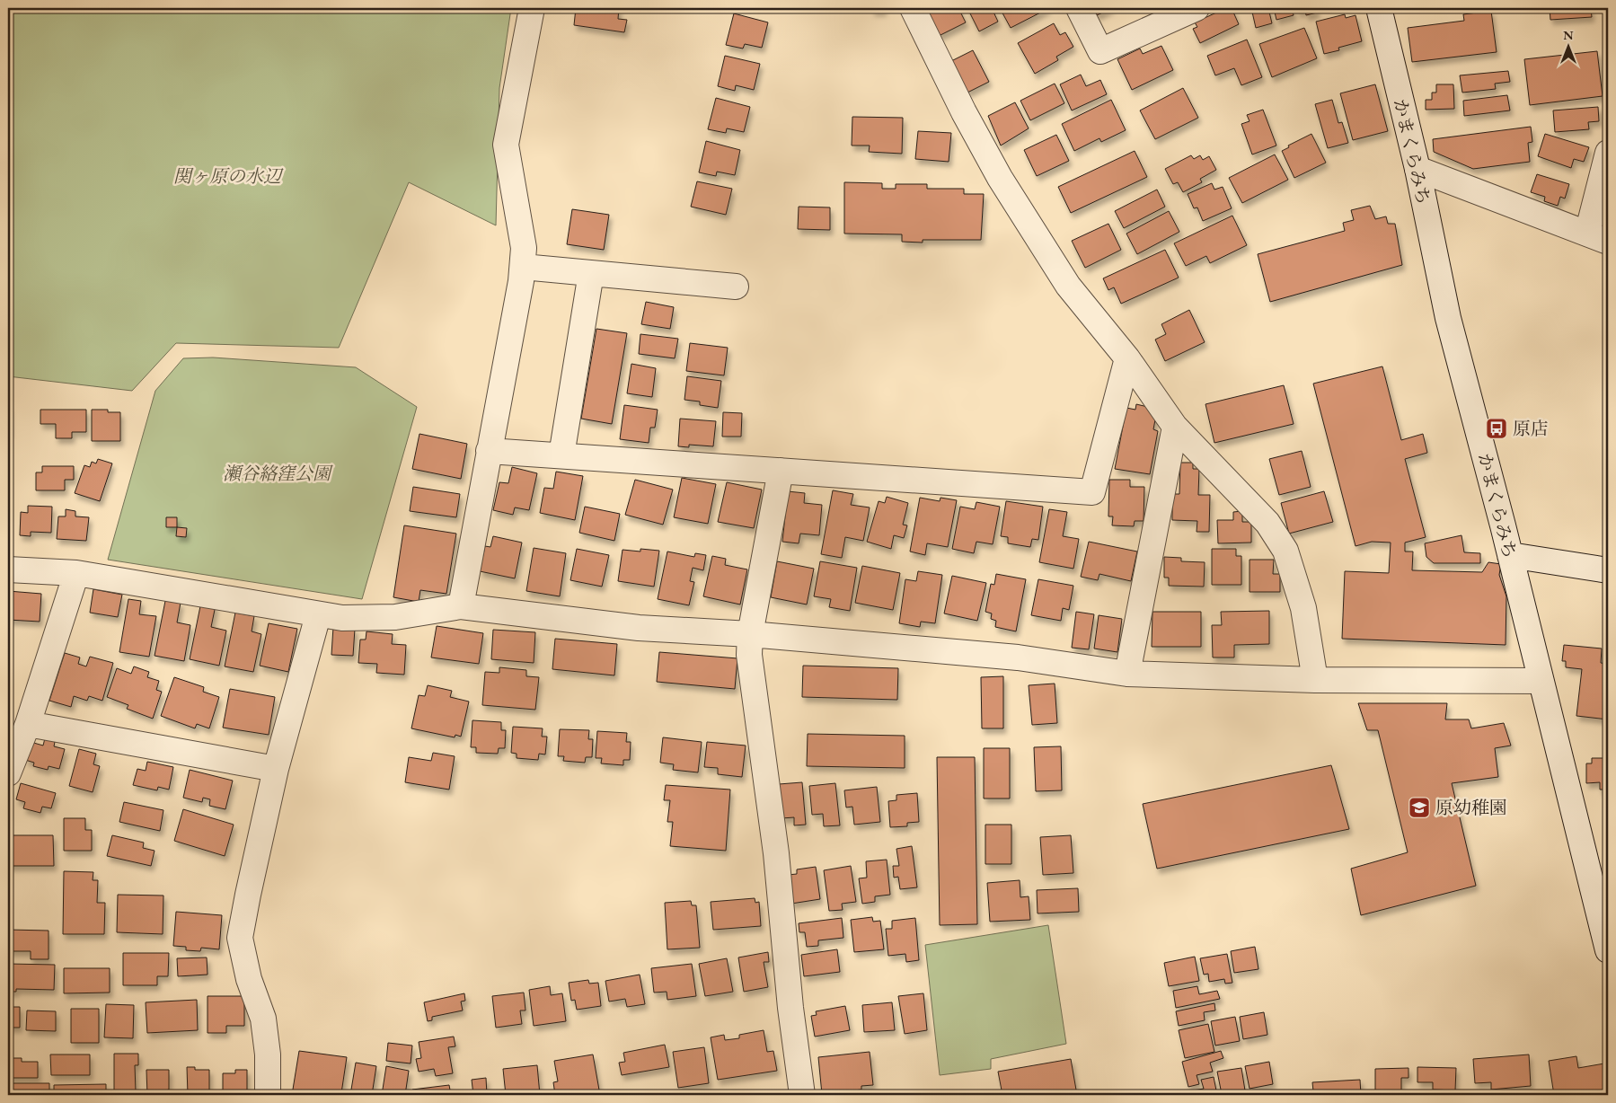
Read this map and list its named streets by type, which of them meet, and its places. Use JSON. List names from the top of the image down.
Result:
{
  "streets": {
    "street": ["かまくらみち"]
  },
  "parks": ["関ヶ原の水辺", "瀬谷絡窪公園"],
  "places": {
    "bus stop": ["原店"],
    "school or university": ["原幼稚園"]
  },
  "north": "top"
}
